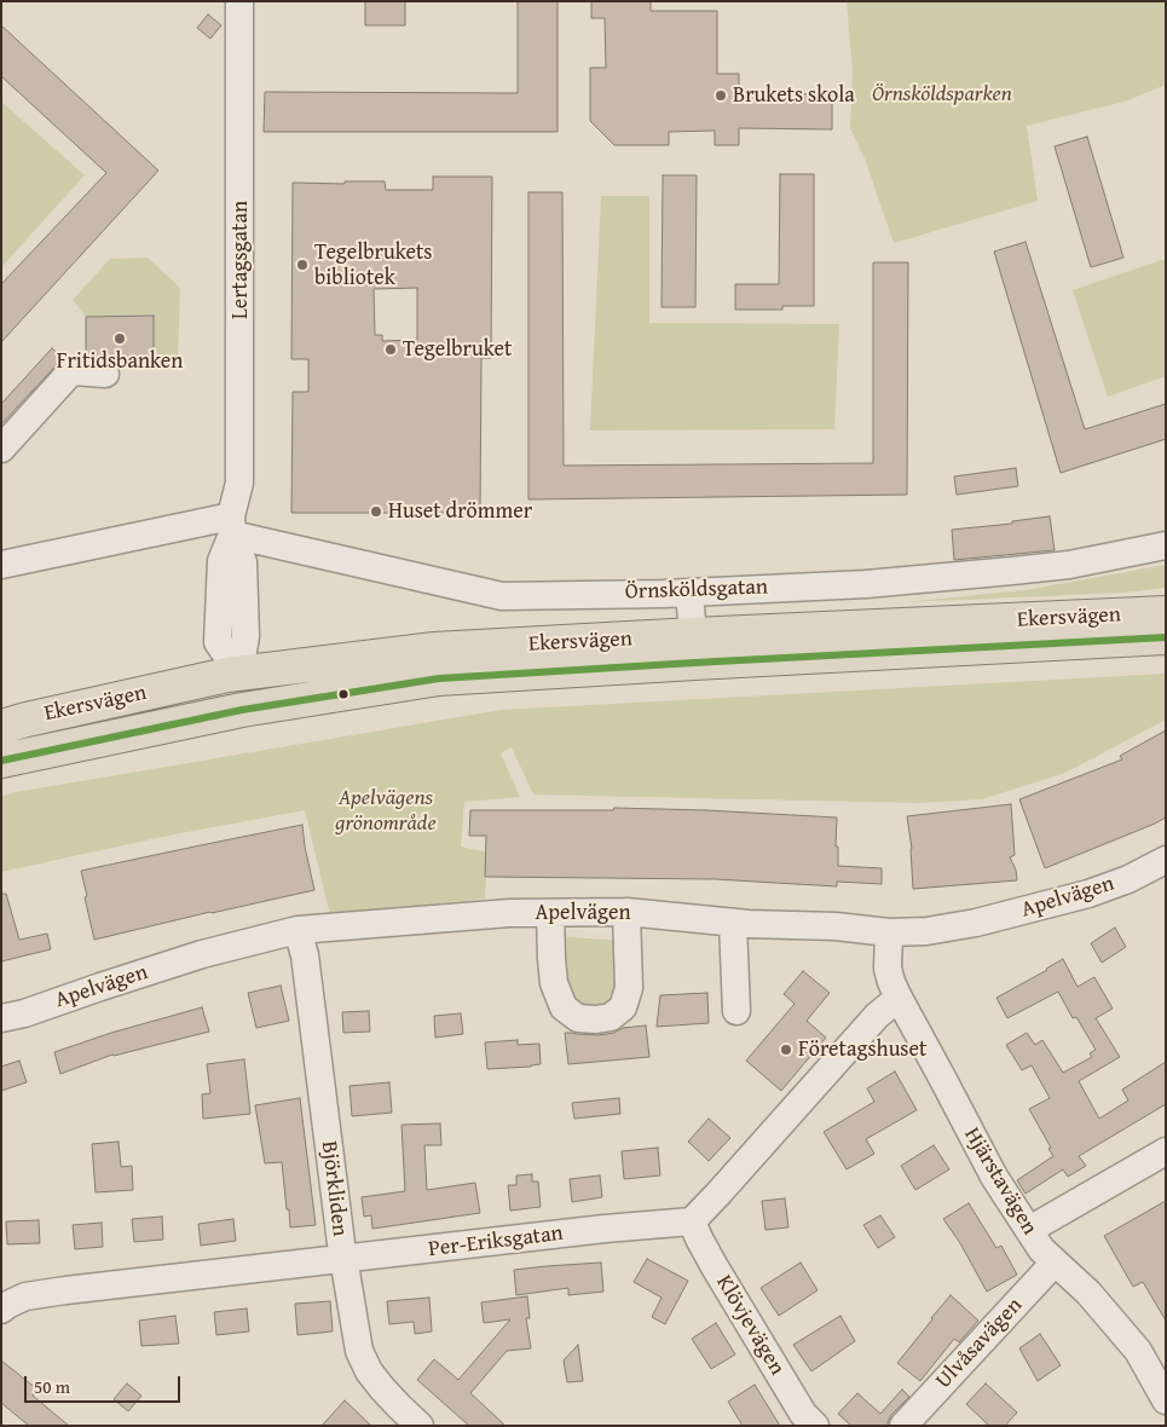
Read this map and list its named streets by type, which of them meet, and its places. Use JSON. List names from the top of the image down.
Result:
{
  "streets": {
    "main road": ["Ekersvägen"],
    "street": [
      "Lertagsgatan",
      "Örnsköldsgatan",
      "Apelvägen",
      "Hjärstavägen",
      "Björkliden",
      "Per-Eriksgatan",
      "Klövjevägen",
      "Ulvåsavägen"
    ]
  },
  "crossings": [
    ["Lertagsgatan", "Örnsköldsgatan"],
    ["Apelvägen", "Hjärstavägen"],
    ["Apelvägen", "Björkliden"],
    ["Hjärstavägen", "Ulvåsavägen"],
    ["Björkliden", "Per-Eriksgatan"],
    ["Per-Eriksgatan", "Klövjevägen"]
  ],
  "parks": ["Örnsköldsparken", "Apelvägens grönområde"],
  "places": [
    "Brukets skola",
    "Tegelbrukets bibliotek",
    "Fritidsbanken",
    "Tegelbruket",
    "Huset drömmer",
    "Företagshuset"
  ],
  "scale_bar": "50 m"
}
